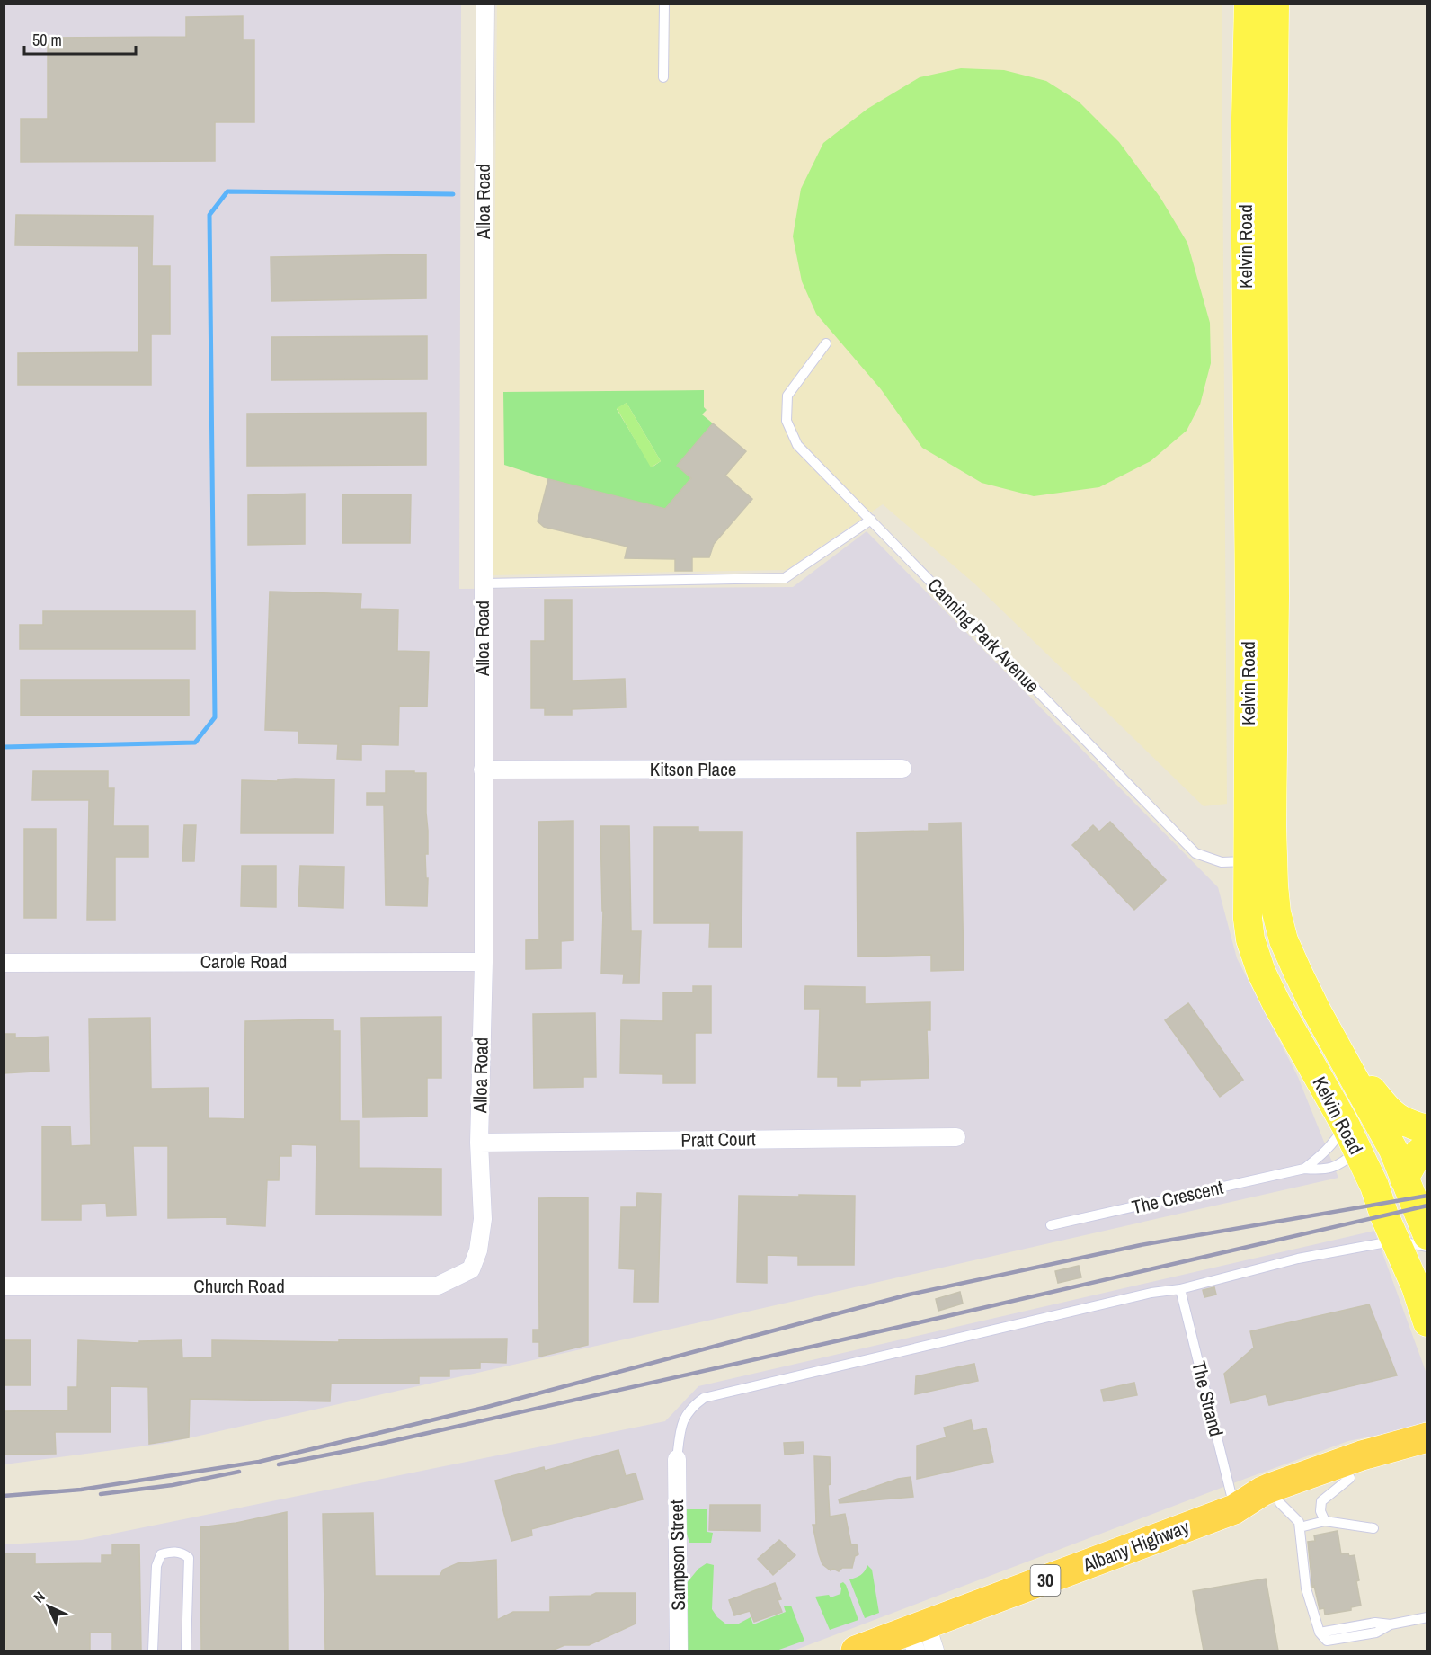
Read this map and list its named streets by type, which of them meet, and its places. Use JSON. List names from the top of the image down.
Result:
{
  "streets": {
    "highway": ["Albany Highway", "30"],
    "main road": ["Kelvin Road"],
    "street": [
      "Alloa Road",
      "Kitson Place",
      "Carole Road",
      "Pratt Court",
      "Church Road",
      "Sampson Street"
    ],
    "lane": ["Canning Park Avenue", "The Crescent", "The Strand"]
  },
  "crossings": [
    ["Alloa Road", "Kitson Place"],
    ["Alloa Road", "Carole Road"],
    ["Alloa Road", "Pratt Court"],
    ["Alloa Road", "Church Road"],
    ["Kelvin Road", "Canning Park Avenue"],
    ["Kelvin Road", "The Crescent"],
    ["The Strand", "Albany Highway"]
  ],
  "scale_bar": "50 m",
  "north": "top left"
}
